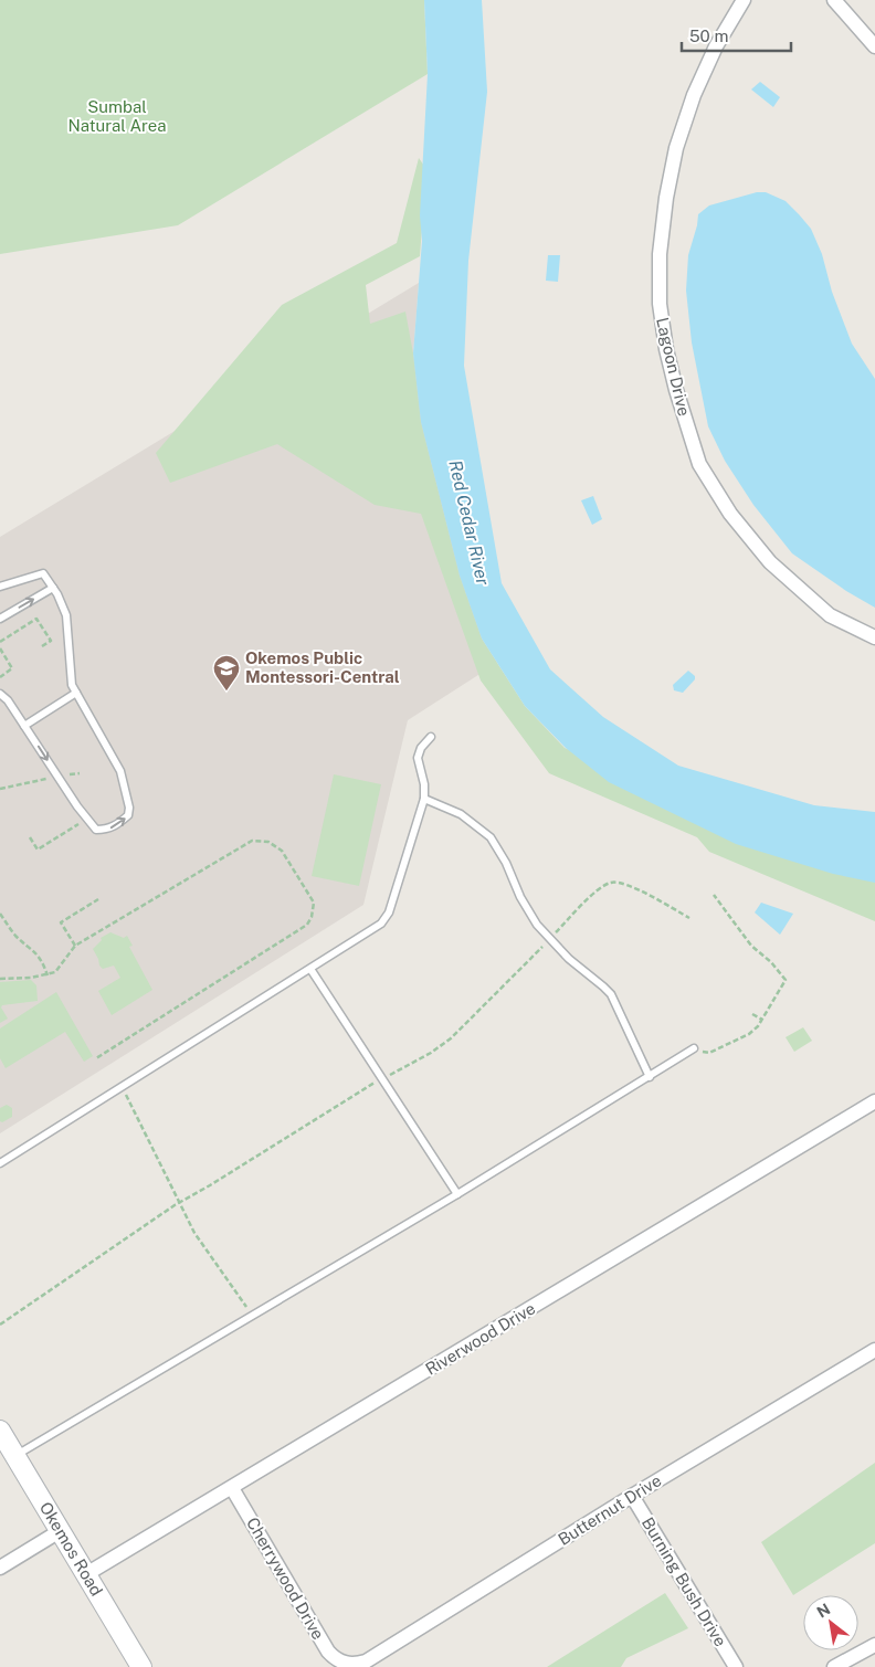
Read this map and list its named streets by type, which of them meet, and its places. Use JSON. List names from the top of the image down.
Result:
{
  "streets": {
    "main road": ["Okemos Road"],
    "street": [
      "Lagoon Drive",
      "Riverwood Drive",
      "Butternut Drive",
      "Cherrywood Drive",
      "Burning Bush Drive"
    ]
  },
  "crossings": [
    ["Riverwood Drive", "Okemos Road"],
    ["Riverwood Drive", "Cherrywood Drive"],
    ["Butternut Drive", "Cherrywood Drive"],
    ["Butternut Drive", "Burning Bush Drive"]
  ],
  "water": ["Red Cedar River"],
  "parks": ["Sumbal Natural Area"],
  "places": {
    "school or university": ["Okemos Public Montessori-Central"]
  },
  "scale_bar": "50 m",
  "north": "top left"
}
